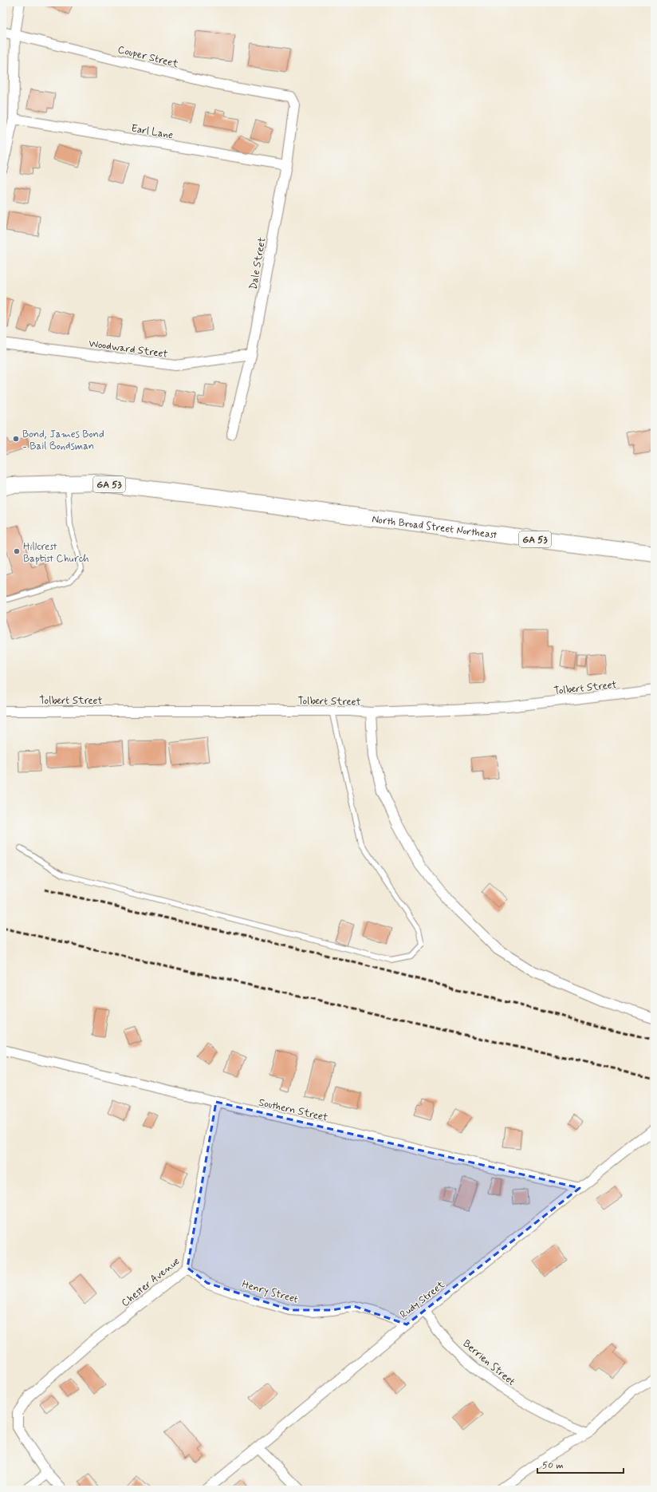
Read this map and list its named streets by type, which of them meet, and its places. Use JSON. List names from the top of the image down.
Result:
{
  "streets": {
    "main road": ["GA 53", "North Broad Street Northeast"],
    "street": [
      "Couper Street",
      "Earl Lane",
      "Dale Street",
      "Woodward Street",
      "Tolbert Street",
      "Southern Street",
      "Chester Avenue",
      "Henry Street",
      "Rudy Street",
      "Berrien Street"
    ]
  },
  "crossings": [
    ["Couper Street", "Dale Street"],
    ["Earl Lane", "Dale Street"],
    ["Dale Street", "Woodward Street"],
    ["GA 53", "North Broad Street Northeast"],
    ["Southern Street", "Chester Avenue"],
    ["Southern Street", "Rudy Street"],
    ["Chester Avenue", "Henry Street"],
    ["Henry Street", "Rudy Street"],
    ["Rudy Street", "Berrien Street"]
  ],
  "places": ["Bond, James Bond - Bail Bondsman", "Hillcrest Baptist Church"],
  "scale_bar": "50 m"
}
